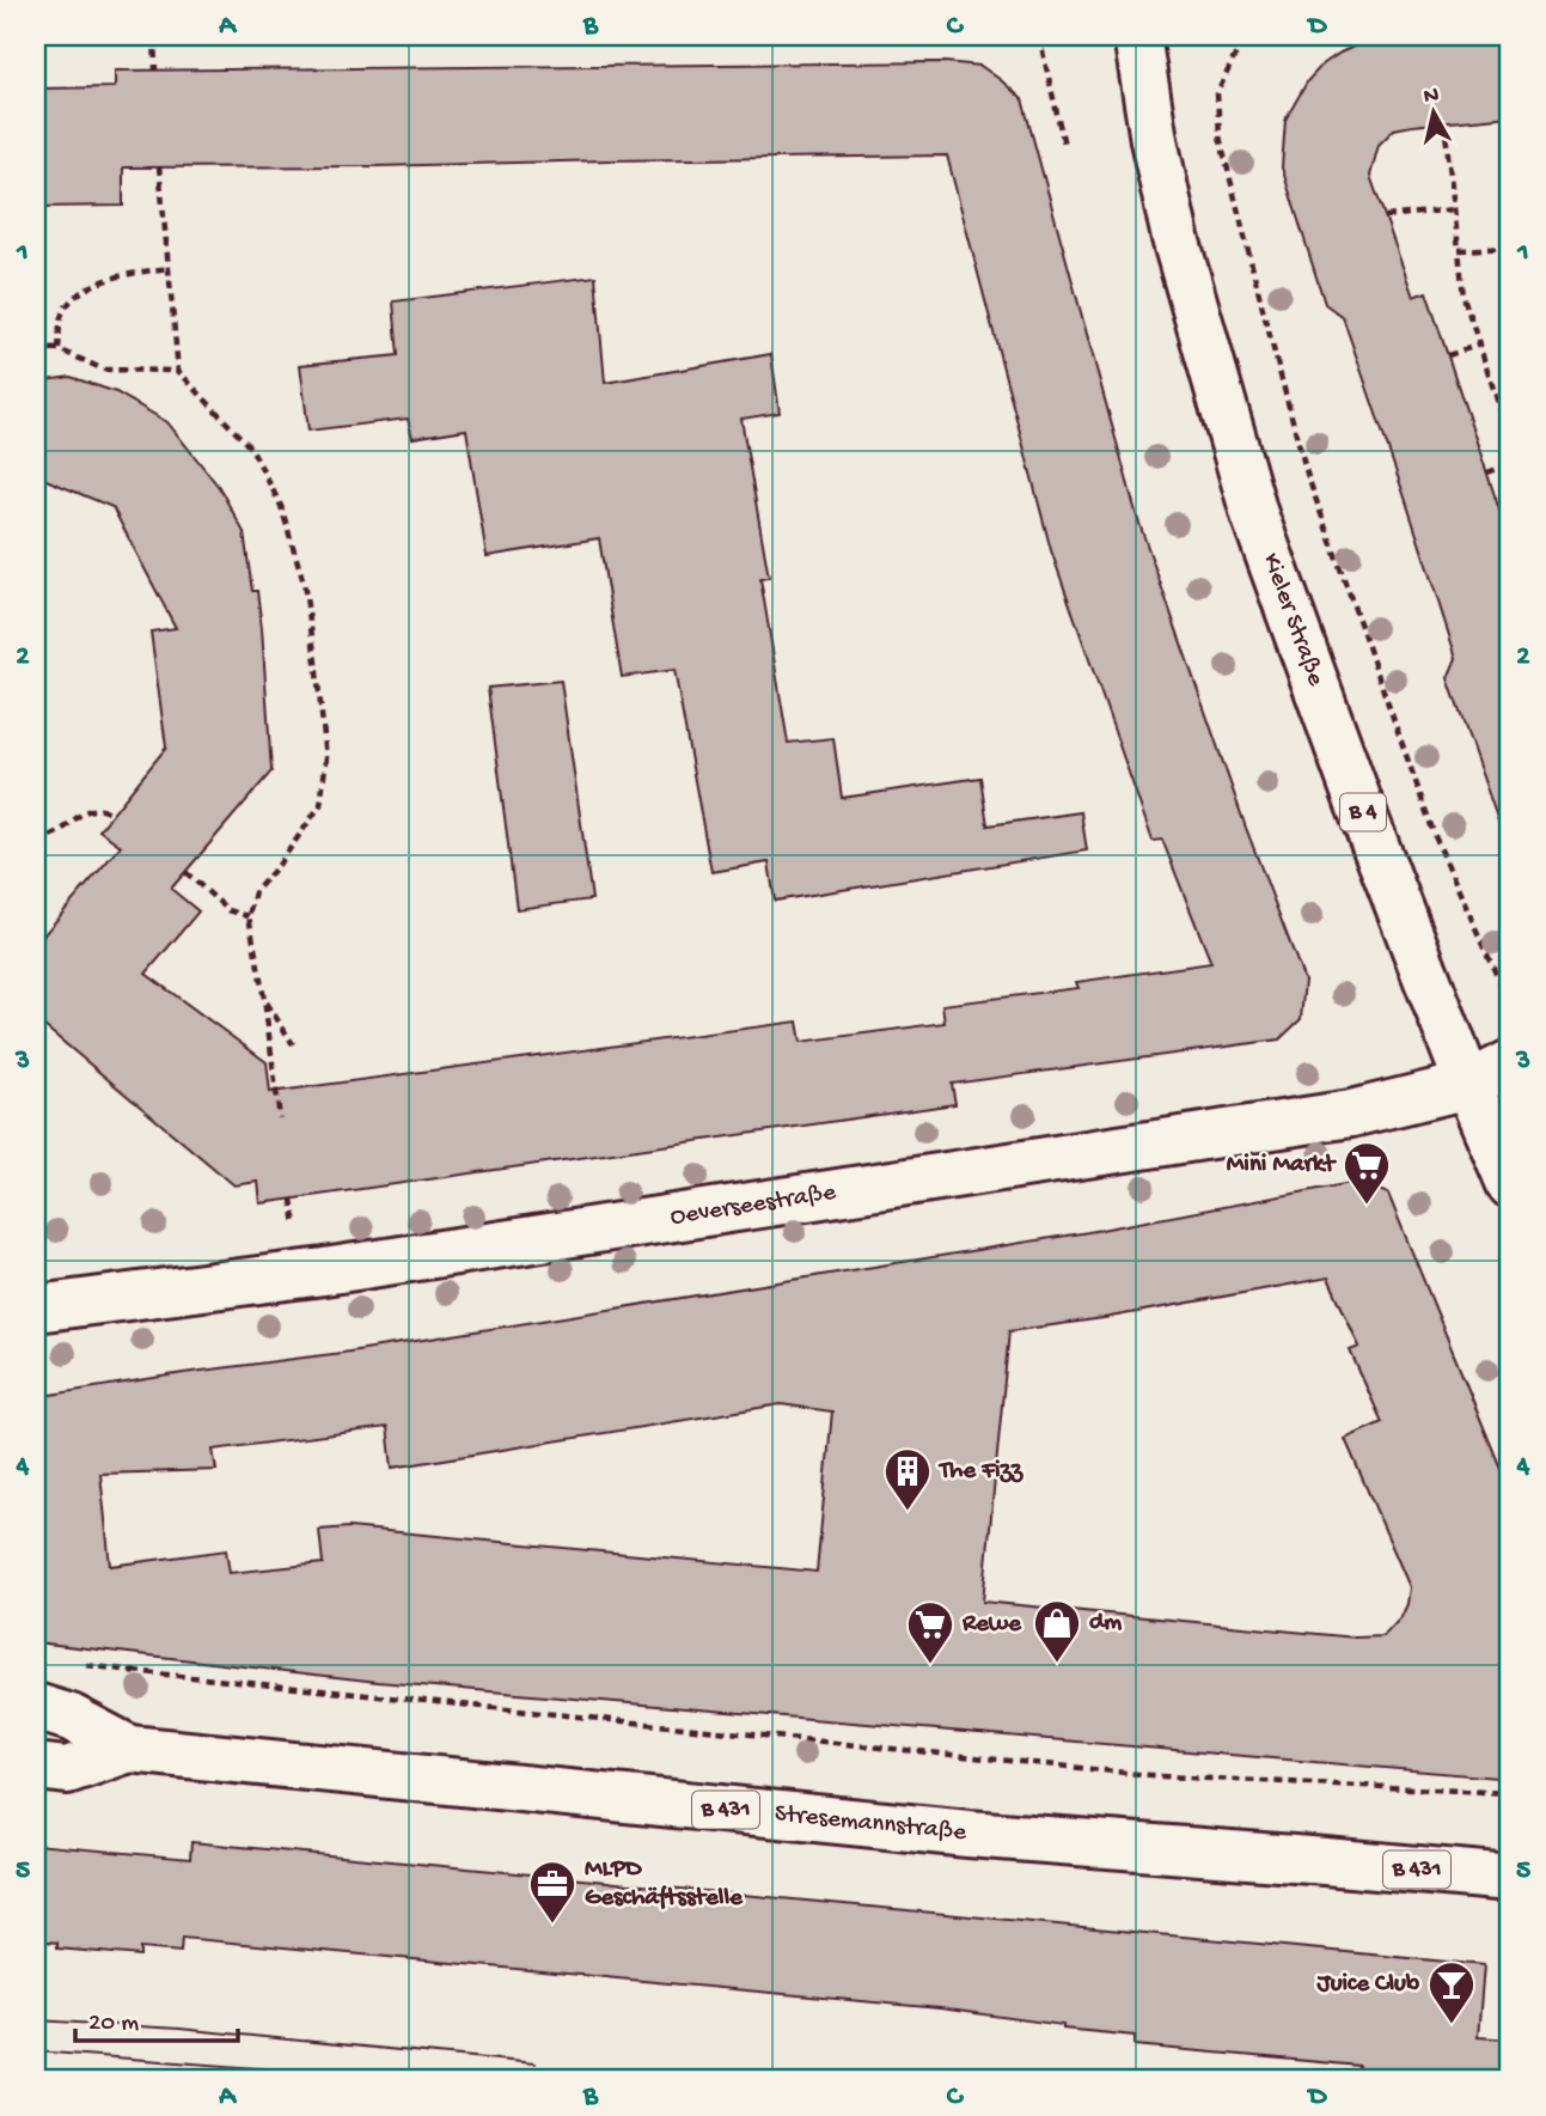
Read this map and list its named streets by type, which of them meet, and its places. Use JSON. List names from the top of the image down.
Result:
{
  "streets": {
    "main road": [
      "Kieler Straße",
      "B 4",
      "Oeverseestraße",
      "B 431",
      "Stresemannstraße"
    ]
  },
  "crossings": [
    ["Kieler Straße", "Oeverseestraße"]
  ],
  "places": {
    "supermarket": ["Mini Markt", "Rewe"],
    "building": ["The Fizz"],
    "shop": ["dm"],
    "office": ["MLPD Geschäftsstelle"],
    "bar": ["Juice Club"]
  },
  "scale_bar": "20 m",
  "north": "top",
  "grid": {
    "columns": [
      "A",
      "B",
      "C",
      "D"
    ],
    "rows": [
      "1",
      "2",
      "3",
      "4",
      "5"
    ]
  }
}
